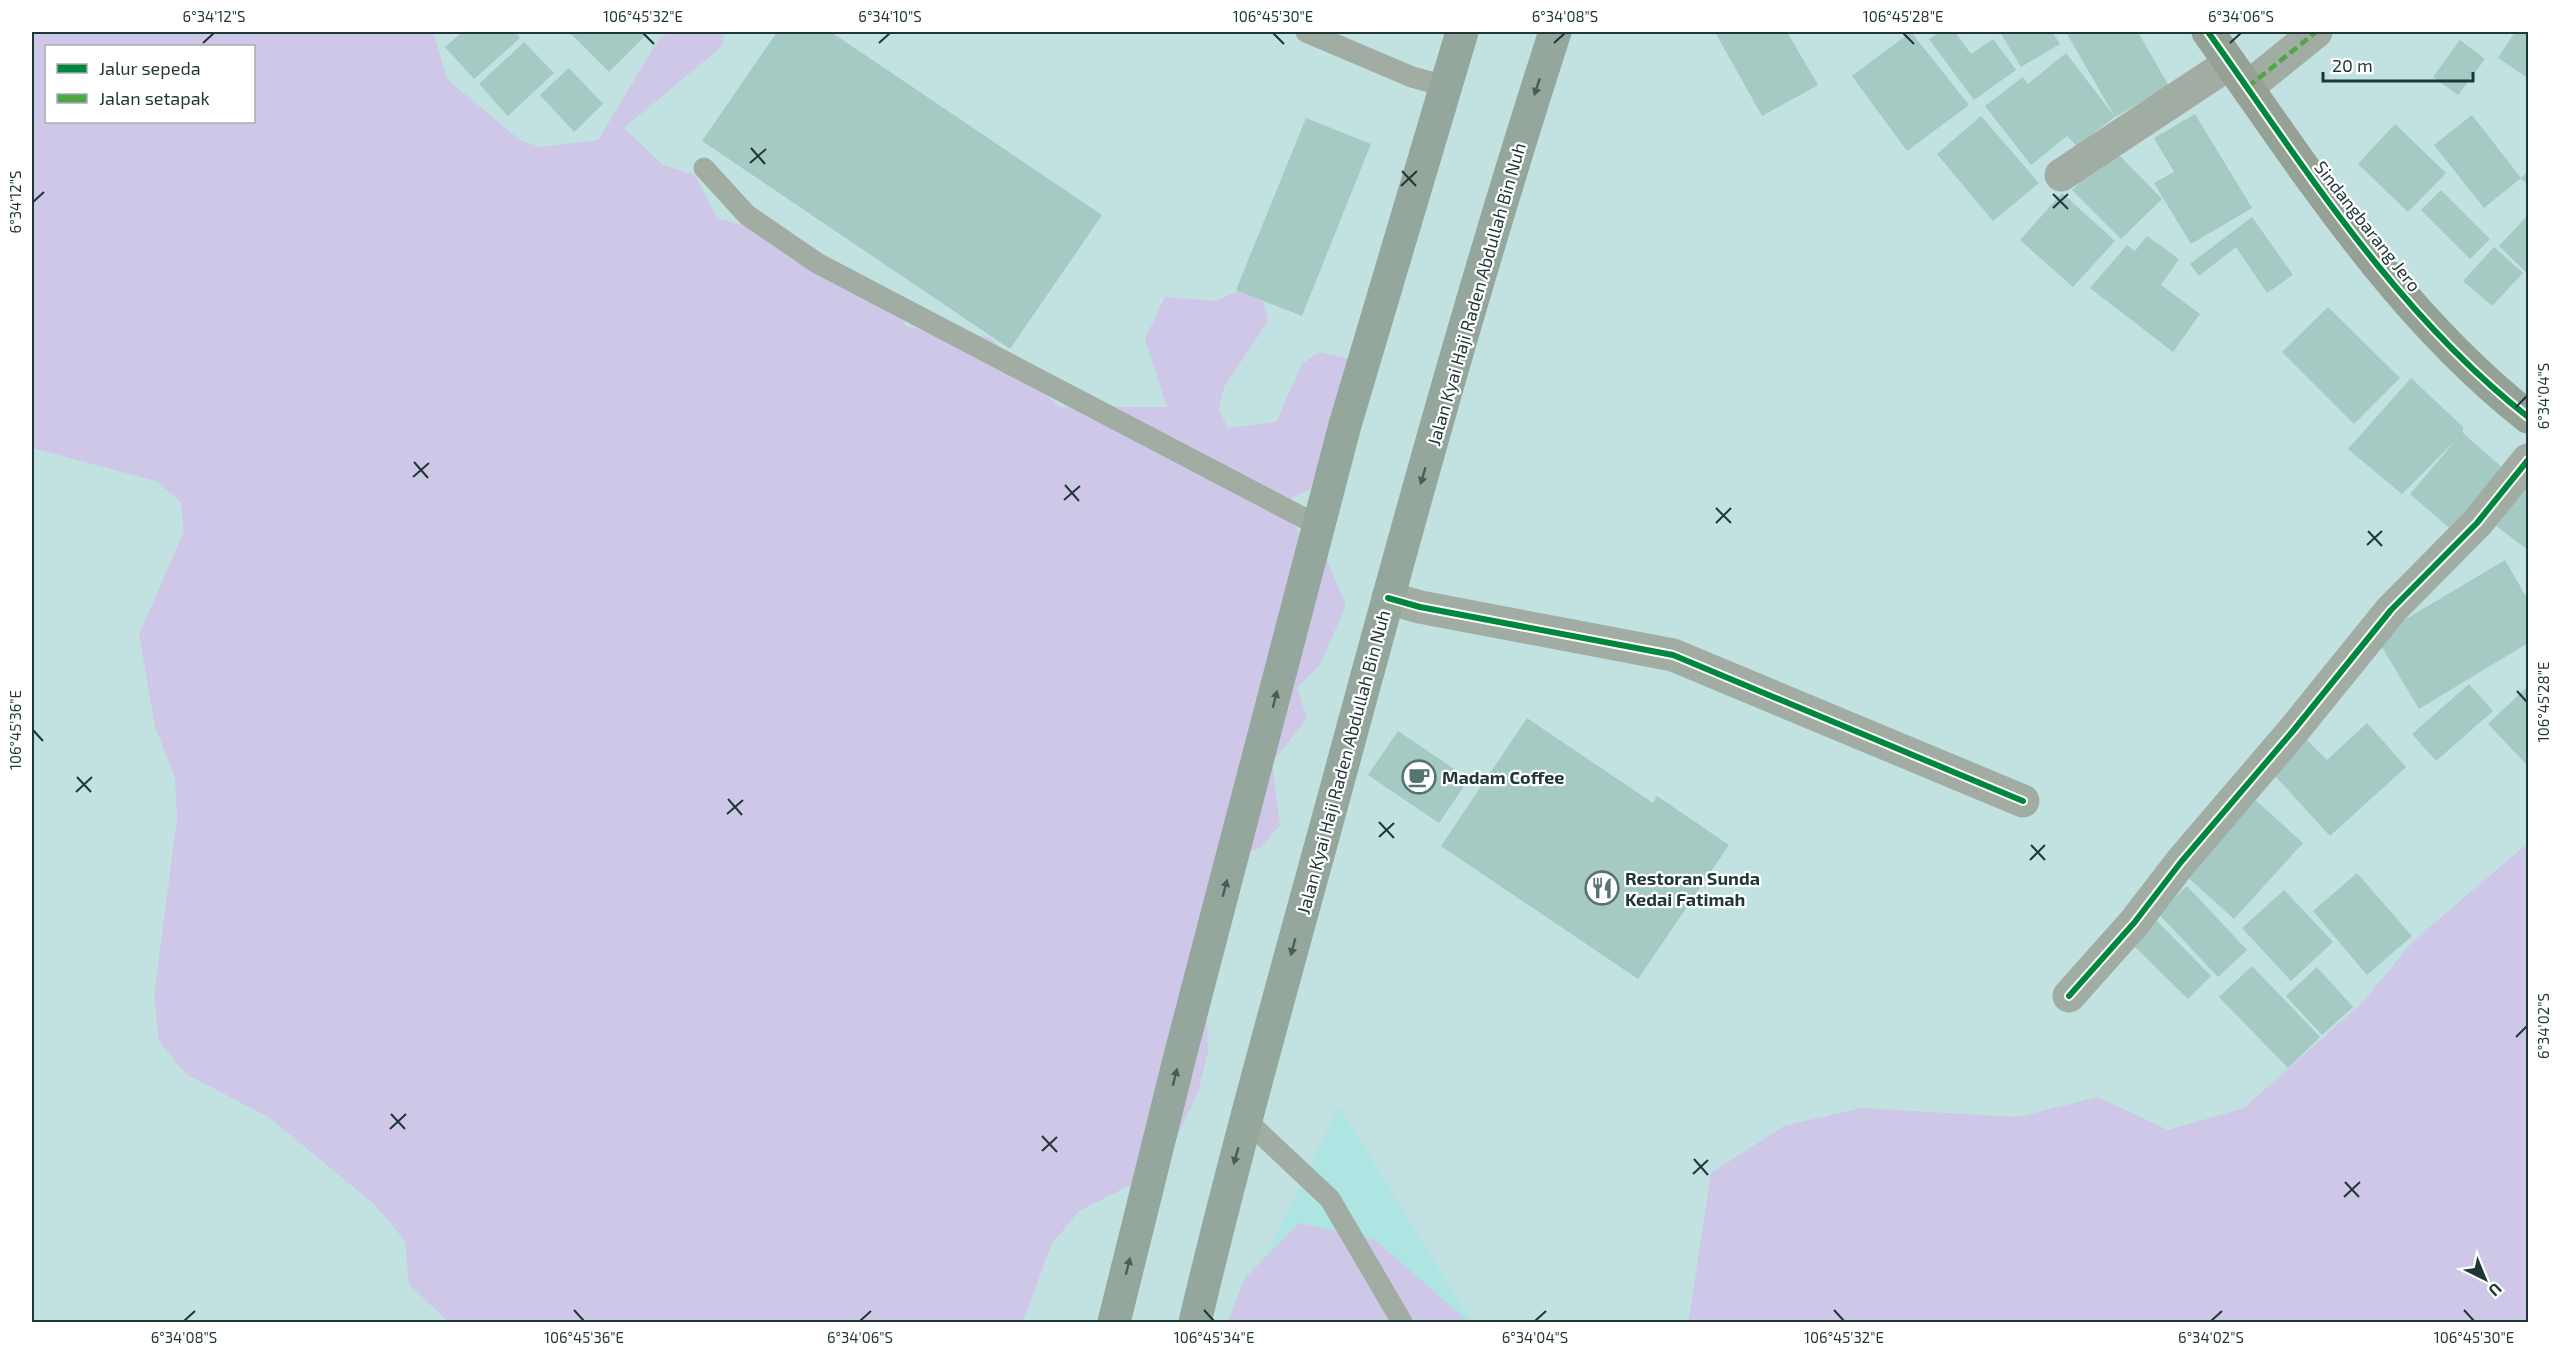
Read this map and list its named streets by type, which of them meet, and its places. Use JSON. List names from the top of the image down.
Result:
{
  "streets": {
    "highway": ["Jalan Kyai Haji Raden Abdullah Bin Nuh"],
    "street": ["Sindangbarang Jero"]
  },
  "places": {
    "cafe": ["Madam Coffee"],
    "restaurant": ["Restoran Sunda Kedai Fatimah"]
  },
  "legend": ["Jalur sepeda", "Jalan setapak"],
  "scale_bar": "20 m",
  "north": "bottom right",
  "coordinates": [
    "6°34'12\"S",
    "106°45'32\"E",
    "6°34'10\"S",
    "106°45'30\"E",
    "6°34'08\"S",
    "106°45'28\"E",
    "6°34'06\"S",
    "6°34'04\"S",
    "106°45'36\"E",
    "6°34'02\"S",
    "106°45'34\"E"
  ]
}
